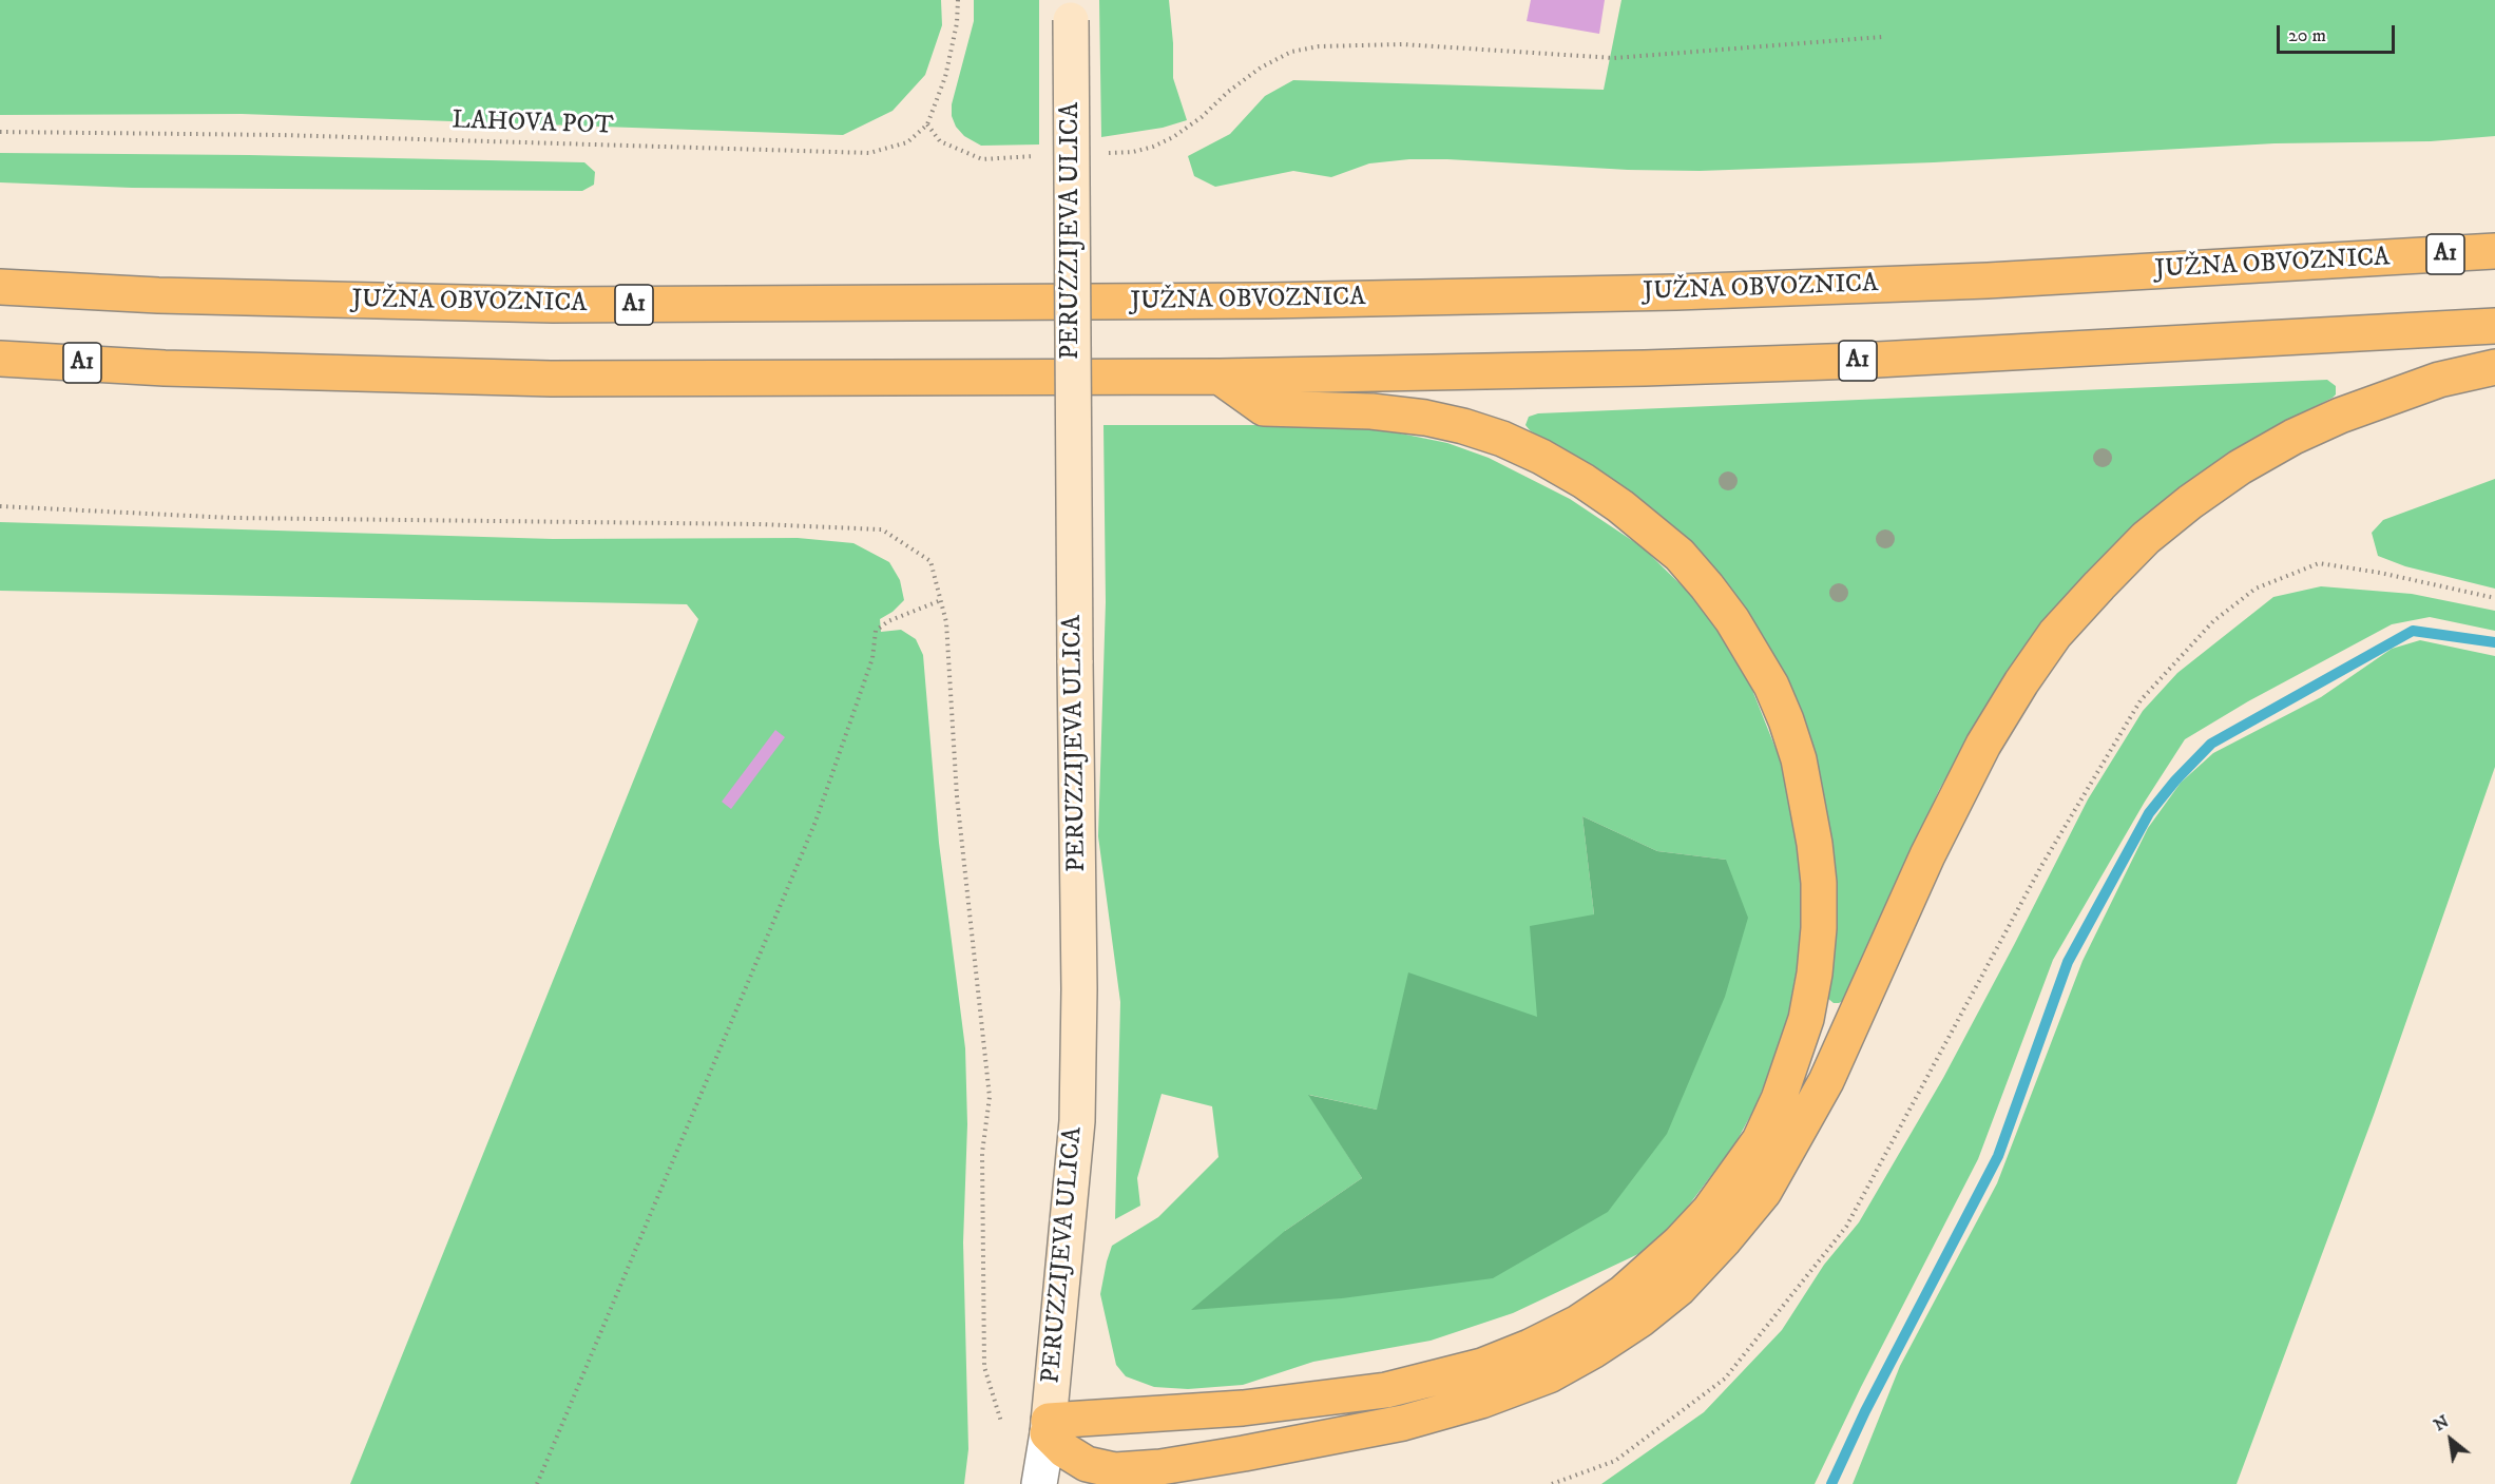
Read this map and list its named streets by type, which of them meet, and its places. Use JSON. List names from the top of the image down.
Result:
{
  "streets": {
    "highway": ["A1", "JUŽNA OBVOZNICA"],
    "main road": ["PERUZZIJEVA ULICA"],
    "path": ["LAHOVA POT"]
  },
  "scale_bar": "20 m",
  "north": "top left"
}
